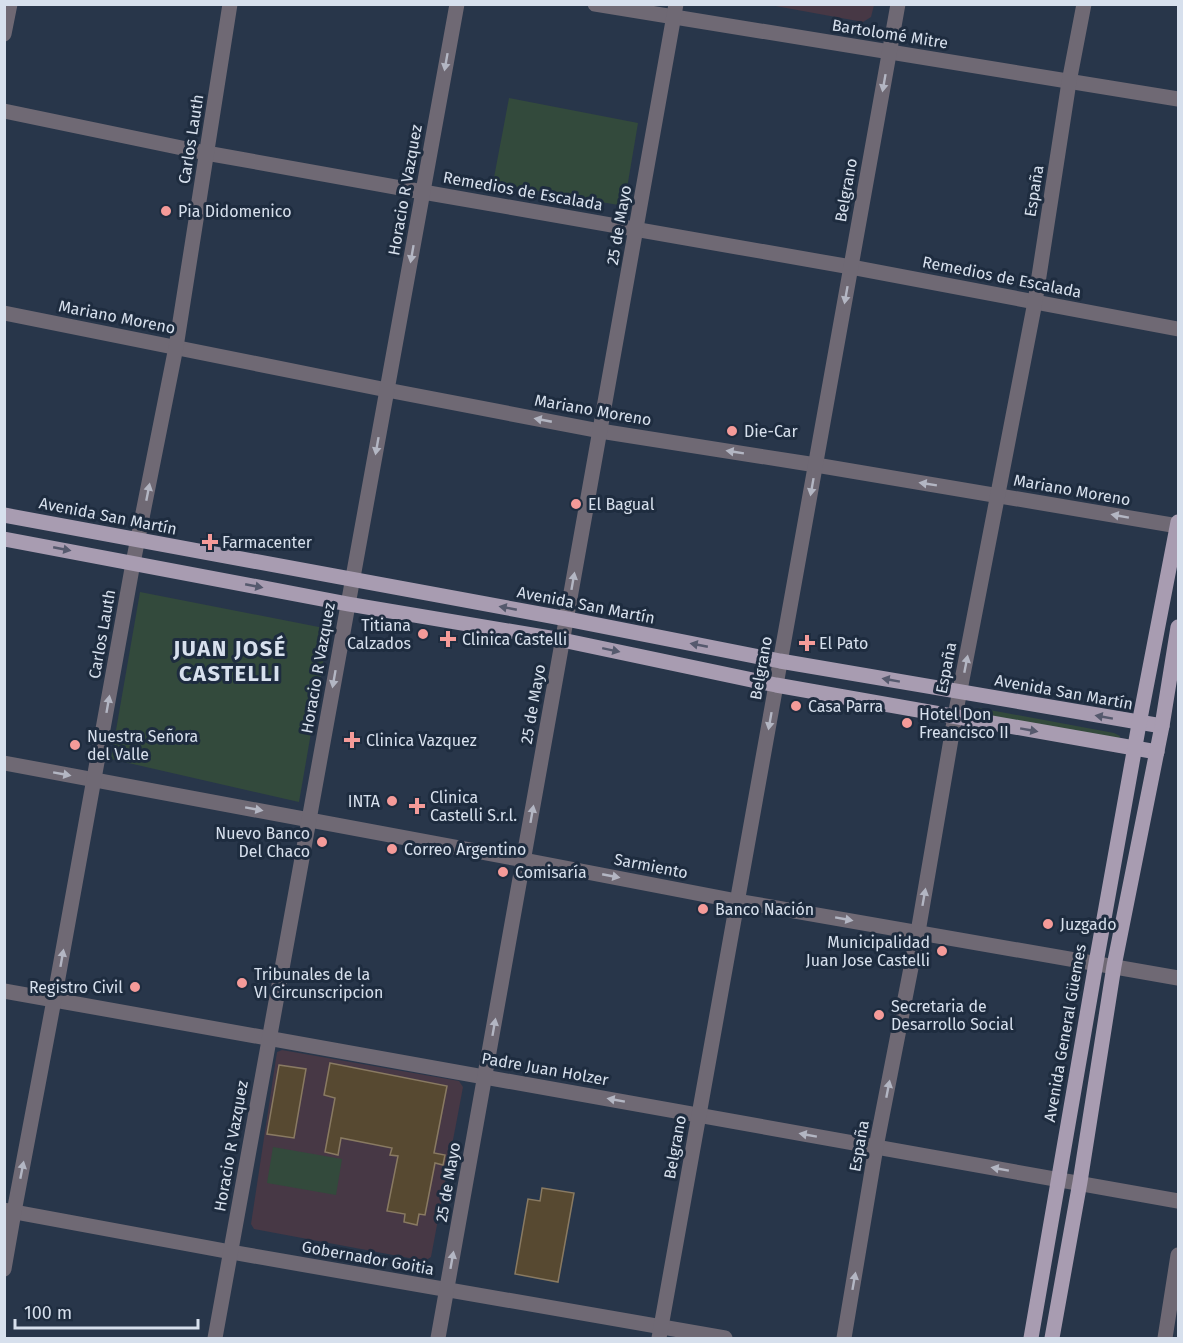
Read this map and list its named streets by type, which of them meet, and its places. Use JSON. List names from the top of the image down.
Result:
{
  "streets": {
    "main road": ["Avenida San Martín", "Avenida General Güemes"],
    "street": [
      "Bartolomé Mitre",
      "Carlos Lauth",
      "Horacio R Vazquez",
      "Belgrano",
      "Remedios de Escalada",
      "España",
      "25 de Mayo",
      "Mariano Moreno",
      "Sarmiento",
      "Padre Juan Holzer",
      "Gobernador Goitia"
    ]
  },
  "crossings": [
    ["Bartolomé Mitre", "Belgrano"],
    ["Bartolomé Mitre", "España"],
    ["Bartolomé Mitre", "25 de Mayo"],
    ["Carlos Lauth", "Remedios de Escalada"],
    ["Carlos Lauth", "Mariano Moreno"],
    ["Carlos Lauth", "Avenida San Martín"],
    ["Carlos Lauth", "Sarmiento"],
    ["Carlos Lauth", "Padre Juan Holzer"],
    ["Carlos Lauth", "Gobernador Goitia"],
    ["Horacio R Vazquez", "Remedios de Escalada"],
    ["Horacio R Vazquez", "Mariano Moreno"],
    ["Horacio R Vazquez", "Avenida San Martín"],
    ["Horacio R Vazquez", "Sarmiento"],
    ["Horacio R Vazquez", "Padre Juan Holzer"],
    ["Horacio R Vazquez", "Gobernador Goitia"],
    ["Belgrano", "Remedios de Escalada"],
    ["Belgrano", "Mariano Moreno"],
    ["Belgrano", "Avenida San Martín"],
    ["Belgrano", "Sarmiento"],
    ["Belgrano", "Padre Juan Holzer"],
    ["Belgrano", "Gobernador Goitia"],
    ["Remedios de Escalada", "España"],
    ["Remedios de Escalada", "25 de Mayo"],
    ["España", "Mariano Moreno"],
    ["España", "Avenida San Martín"],
    ["España", "Sarmiento"],
    ["España", "Padre Juan Holzer"],
    ["25 de Mayo", "Mariano Moreno"],
    ["25 de Mayo", "Avenida San Martín"],
    ["25 de Mayo", "Sarmiento"],
    ["25 de Mayo", "Padre Juan Holzer"],
    ["25 de Mayo", "Gobernador Goitia"],
    ["Mariano Moreno", "Avenida General Güemes"],
    ["Avenida San Martín", "Avenida General Güemes"],
    ["Sarmiento", "Avenida General Güemes"],
    ["Avenida General Güemes", "Padre Juan Holzer"]
  ],
  "one_way": [
    "Carlos Lauth",
    "Horacio R Vazquez",
    "Belgrano",
    "España",
    "25 de Mayo",
    "Mariano Moreno",
    "Sarmiento",
    "Padre Juan Holzer"
  ],
  "districts": ["JUAN JOSÉ CASTELLI"],
  "places": {
    "other": [
      "Pia Didomenico",
      "Die-Car",
      "El Bagual",
      "Titiana Calzados",
      "Casa Parra",
      "Hotel Don Freancisco II",
      "Nuestra Señora del Valle",
      "INTA",
      "Nuevo Banco Del Chaco",
      "Correo Argentino",
      "Comisaría",
      "Banco Nación",
      "Juzgado",
      "Municipalidad Juan Jose Castelli",
      "Tribunales de la VI Circunscripcion",
      "Registro Civil",
      "Secretaria de Desarrollo Social"
    ],
    "health": [
      "Farmacenter",
      "Clinica Castelli",
      "El Pato",
      "Clinica Vazquez",
      "Clinica Castelli S.r.l."
    ]
  },
  "scale_bar": "100 m"
}
